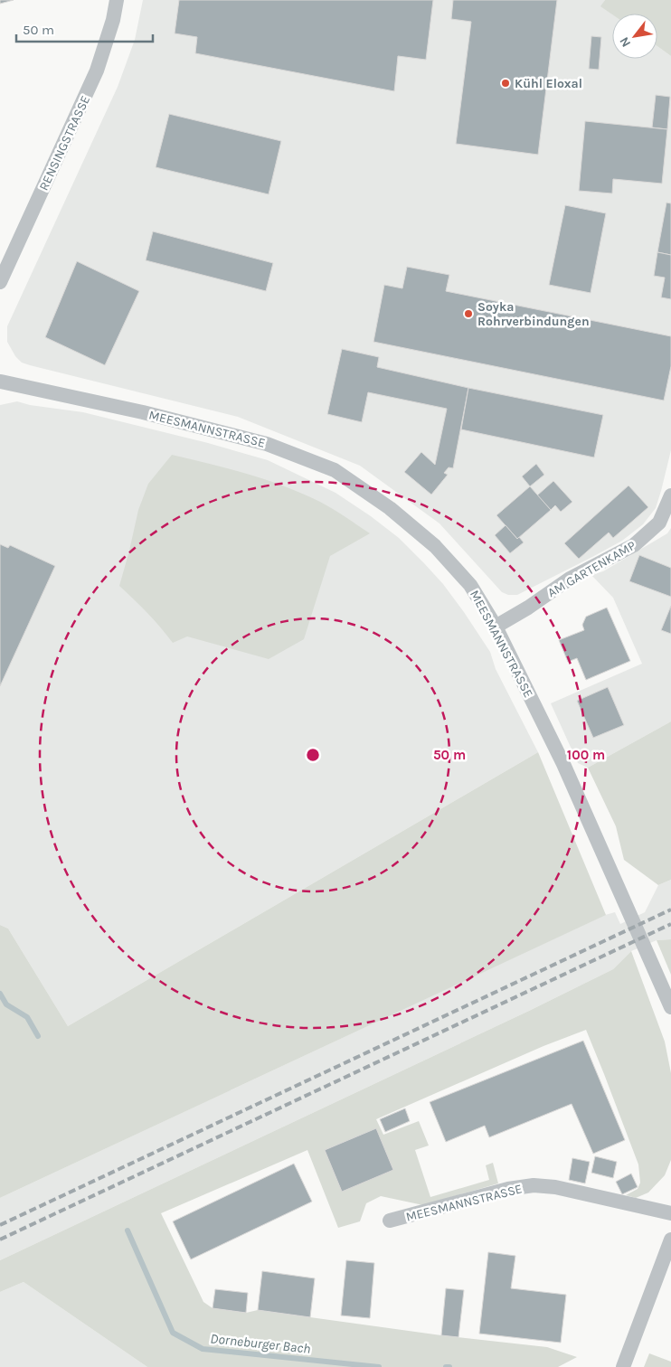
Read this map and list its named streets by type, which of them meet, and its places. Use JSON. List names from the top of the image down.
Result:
{
  "streets": {
    "street": ["RENSINGSTRASSE", "MEESMANNSTRASSE", "AM GARTENKAMP"]
  },
  "crossings": [
    ["MEESMANNSTRASSE", "AM GARTENKAMP"]
  ],
  "water": ["Dorneburger Bach"],
  "places": ["Kühl Eloxal", "Soyka Rohrverbindungen"],
  "scale_bar": "50 m",
  "north": "bottom left",
  "rings": ["50 m", "100 m"]
}
